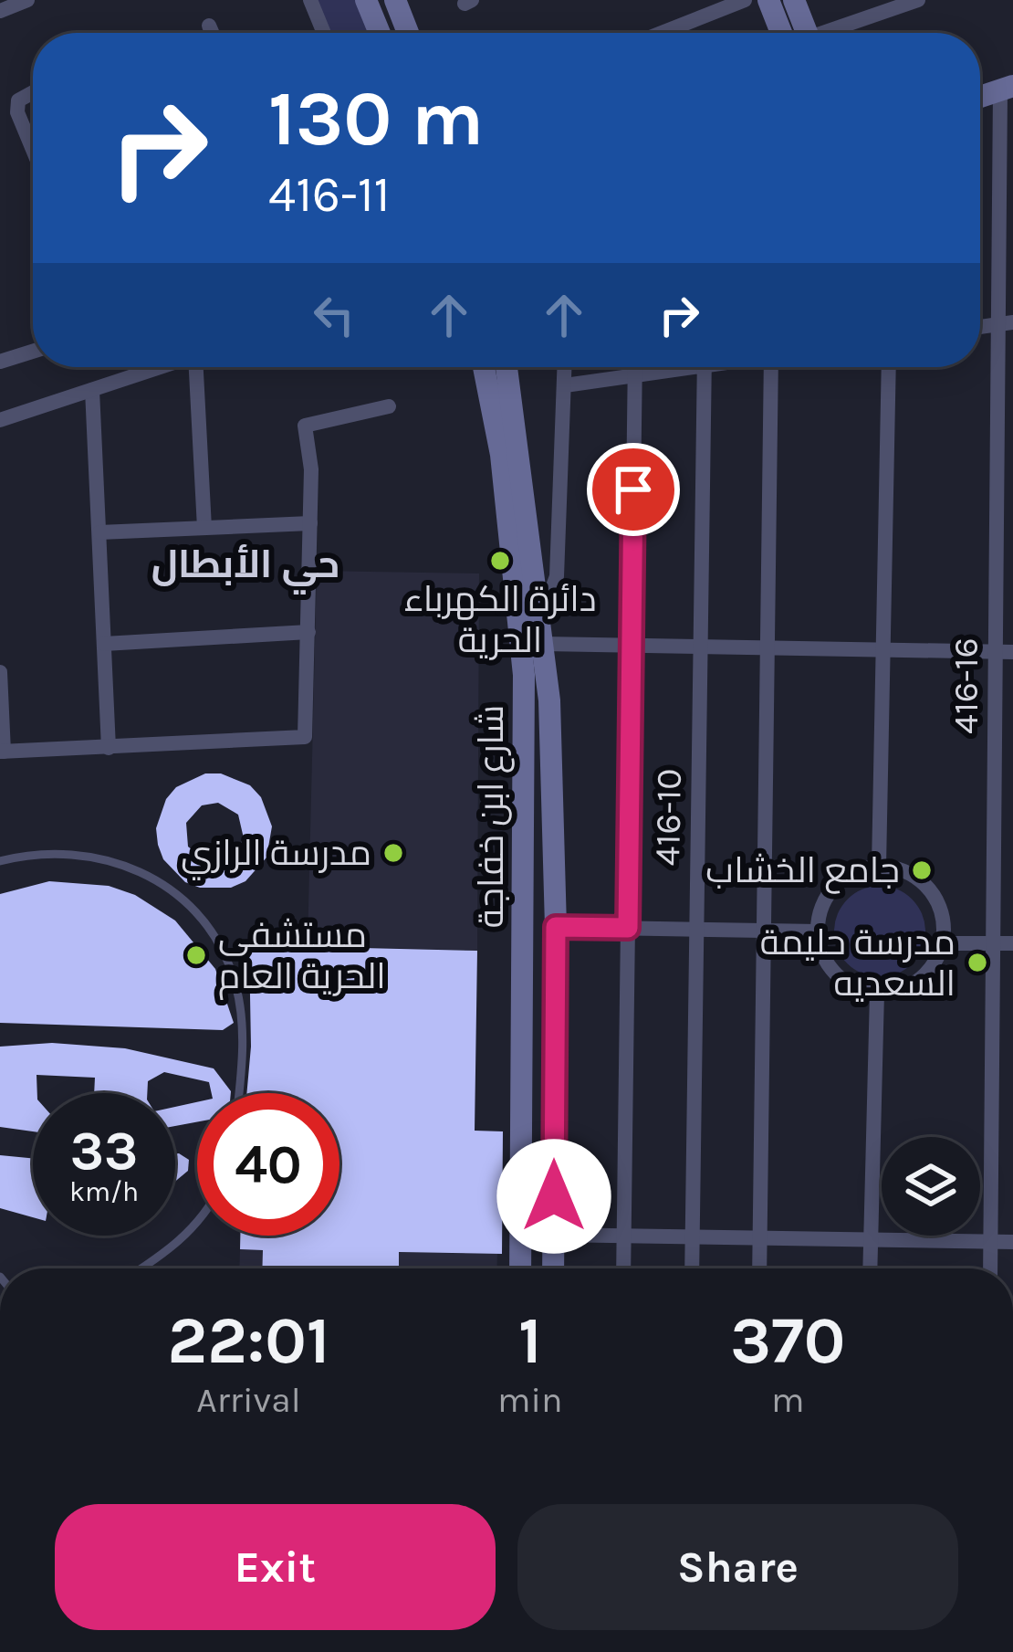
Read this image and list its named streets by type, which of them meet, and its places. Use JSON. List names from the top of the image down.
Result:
{
  "streets": {
    "street": ["416-16", "شارع ابن خفاجة", "416-10"]
  },
  "districts": ["حي الأبطال"],
  "places": [
    "دائرة الكهرباء الحرية",
    "مدرسة الرازي",
    "جامع الخشاب",
    "مستشفى الحرية العام",
    "مدرسة حليمة السعديه"
  ],
  "page": {
    "turn": ["130 m", "416-11"],
    "speed": "33 km/h",
    "limit": "40",
    "eta": [
      "22:01",
      "Arrival",
      "1",
      "min",
      "370",
      "m"
    ],
    "buttons": ["Exit", "Share"]
  }
}
